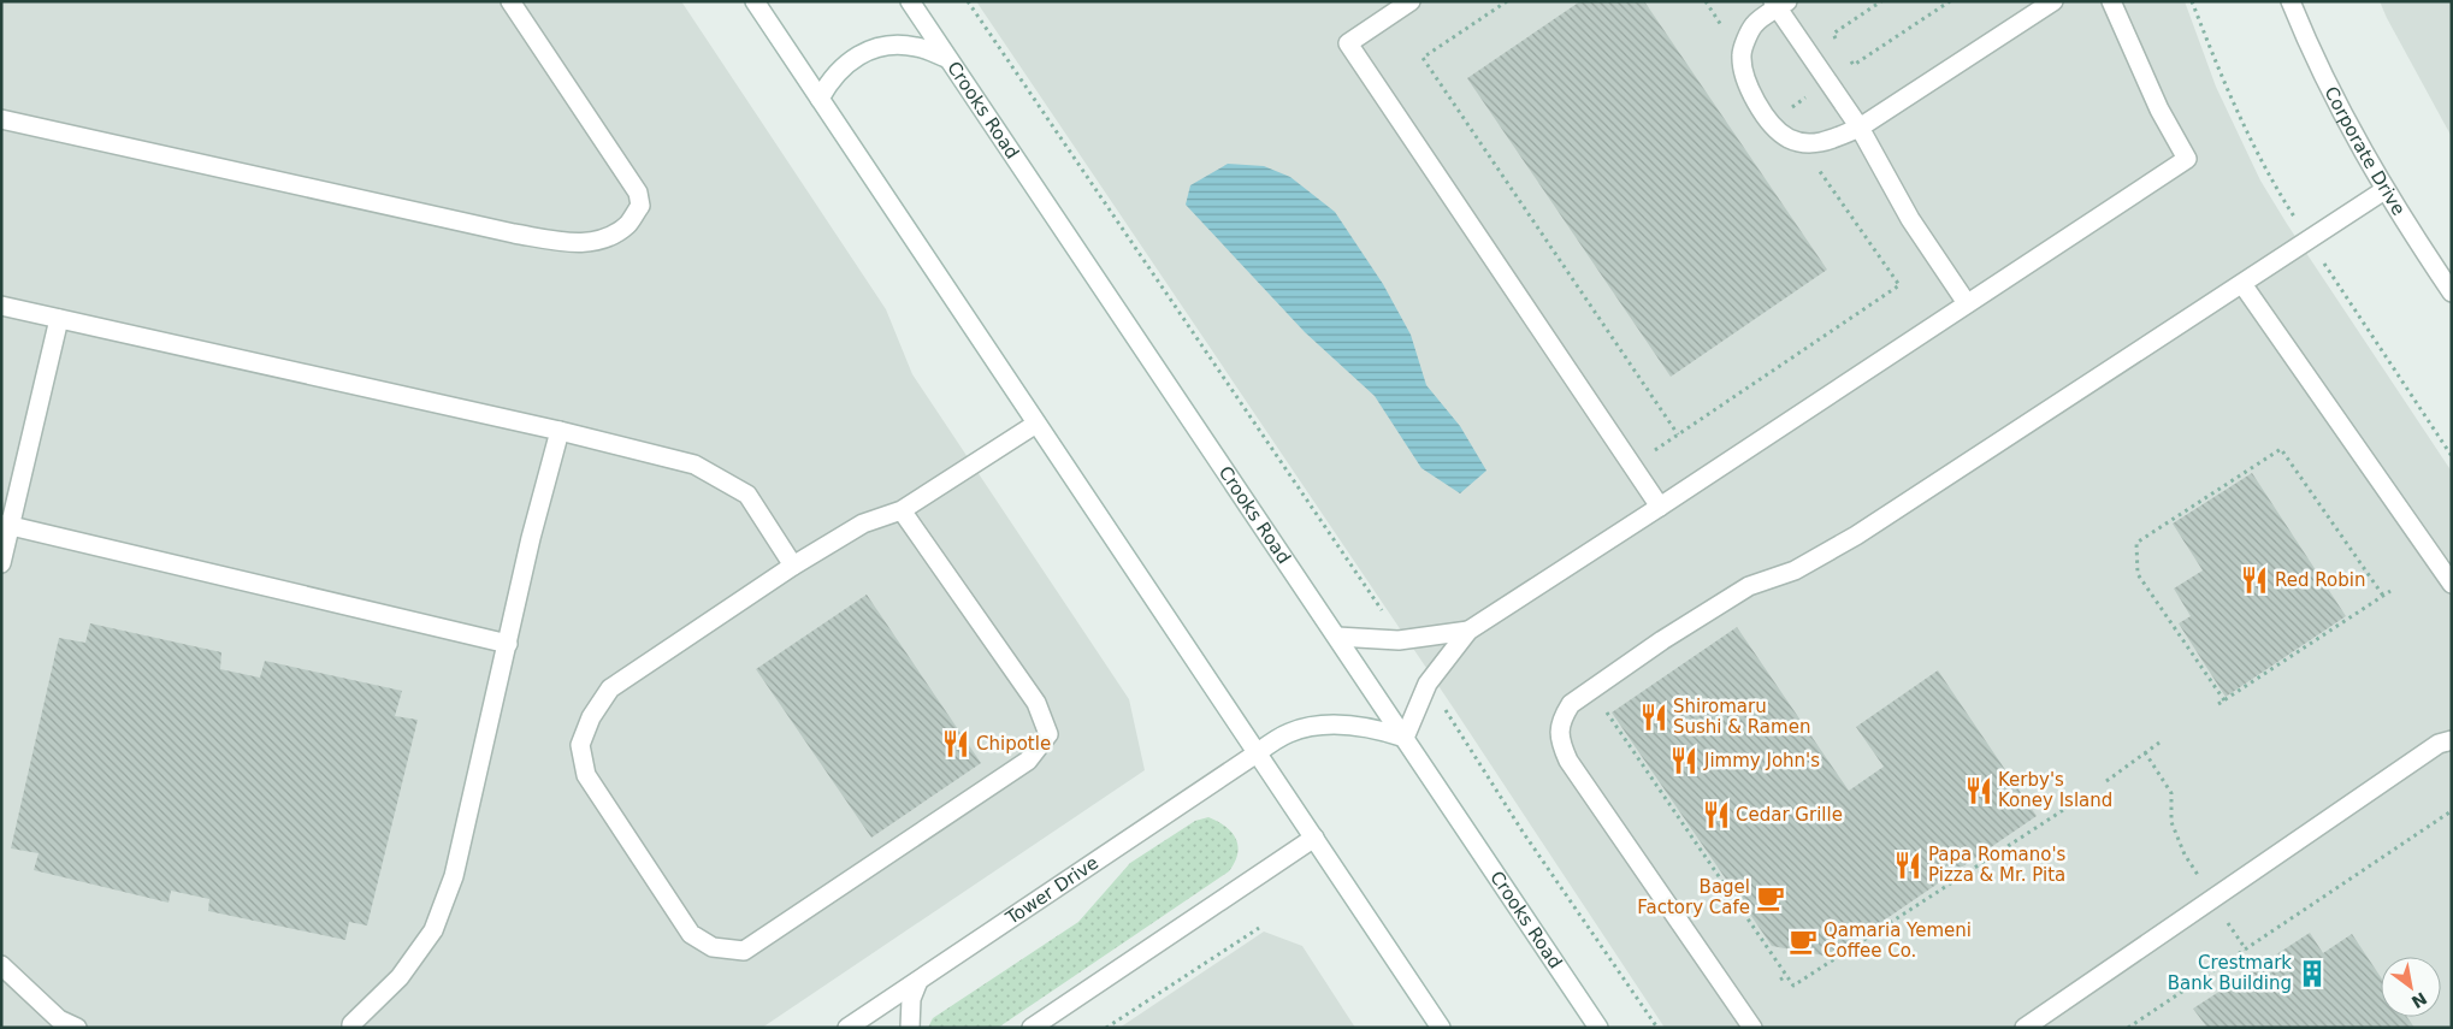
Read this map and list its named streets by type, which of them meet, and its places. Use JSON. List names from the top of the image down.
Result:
{
  "streets": {
    "main road": ["Crooks Road", "Corporate Drive", "Tower Drive"]
  },
  "crossings": [
    ["Crooks Road", "Tower Drive"]
  ],
  "places": {
    "restaurant": [
      "Red Robin",
      "Shiromaru Sushi & Ramen",
      "Chipotle",
      "Jimmy John's",
      "Kerby's Koney Island",
      "Cedar Grille",
      "Papa Romano's Pizza & Mr. Pita"
    ],
    "cafe": ["Bagel Factory Cafe", "Qamaria Yemeni Coffee Co."],
    "building": ["Crestmark Bank Building"]
  },
  "north": "bottom right"
}
